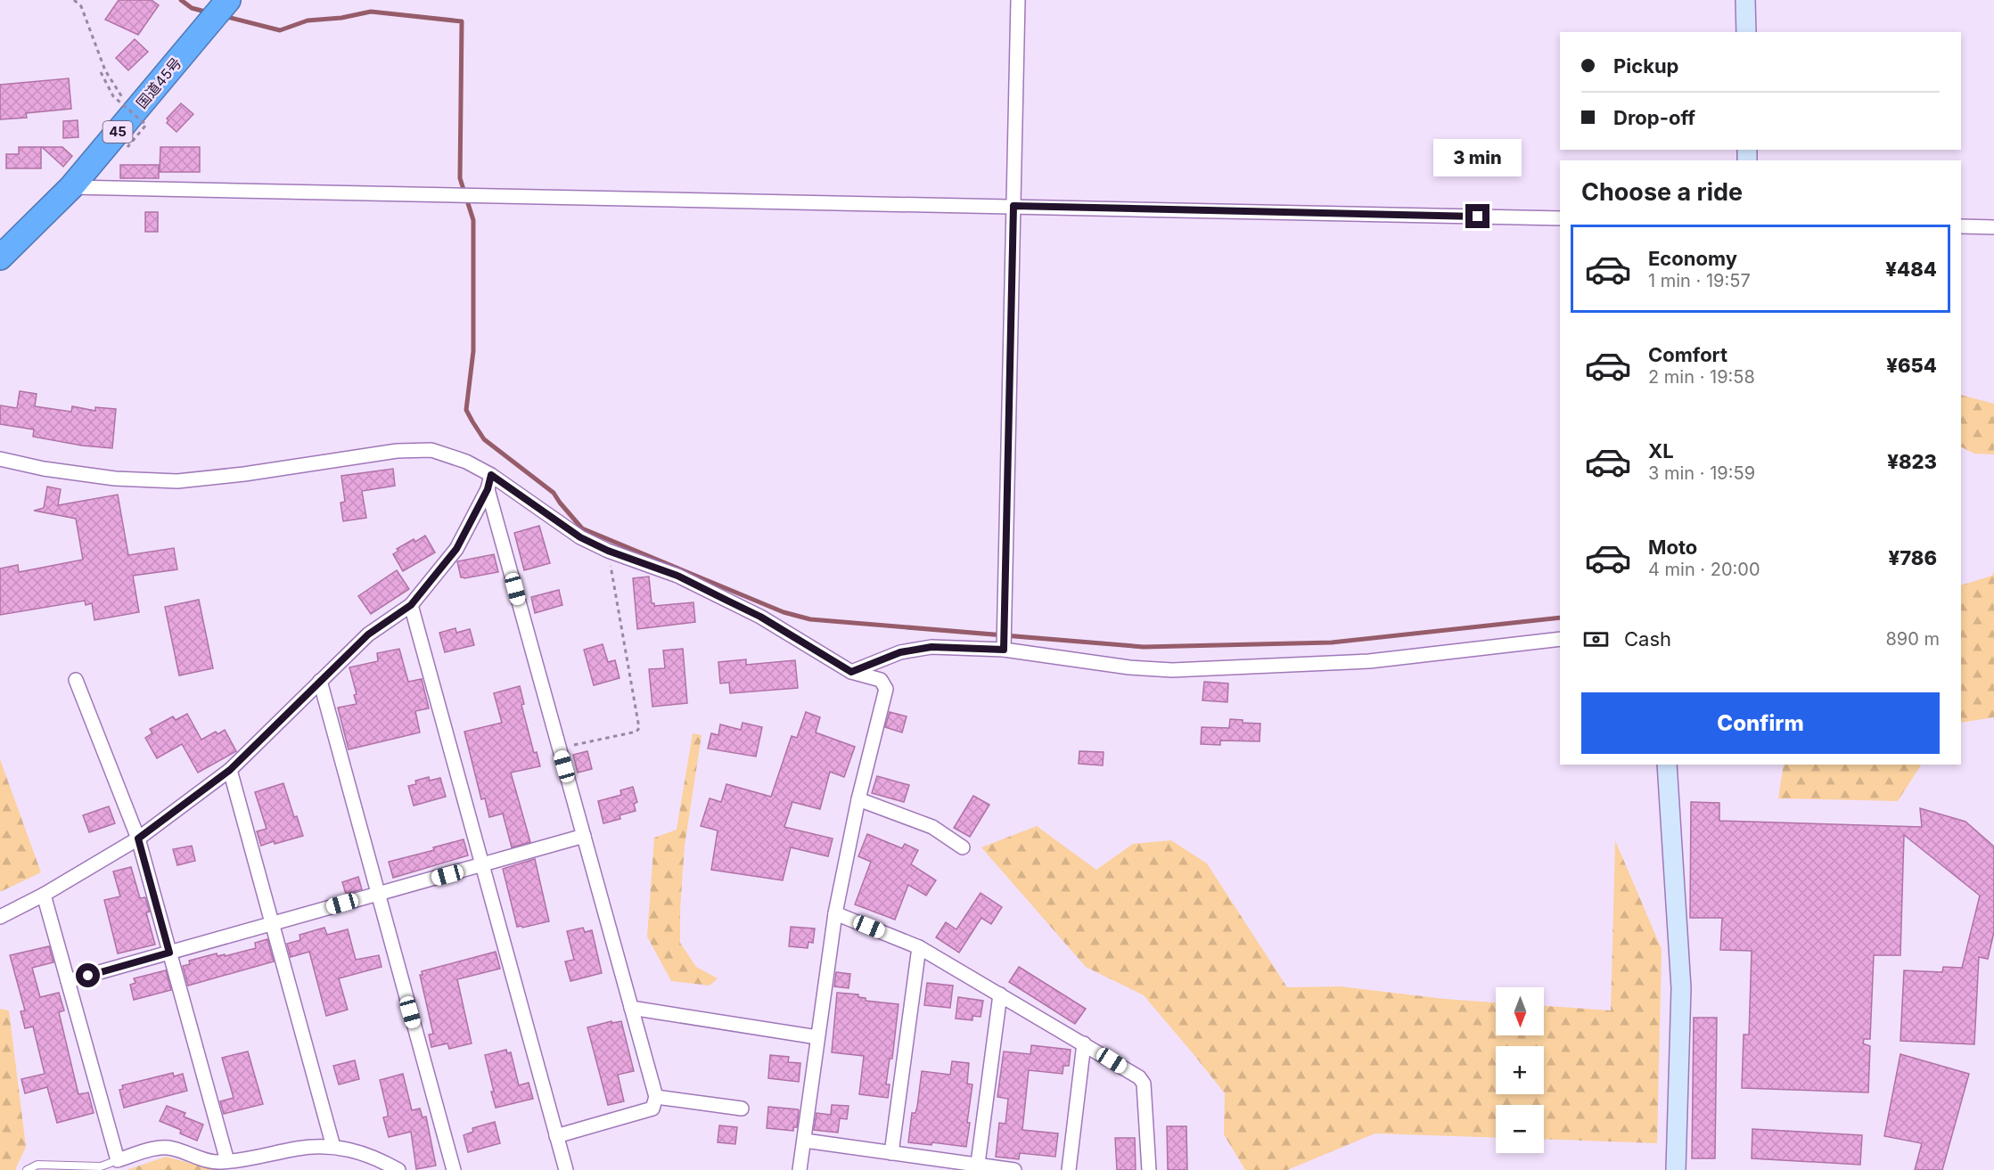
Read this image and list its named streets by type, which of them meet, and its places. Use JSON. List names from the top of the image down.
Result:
{
  "streets": {
    "highway": ["国道45号", "45"]
  },
  "north": "bottom",
  "page": {
    "banner": ["Pickup", "Drop-off"],
    "bubble": "3 min",
    "heading": "Choose a ride",
    "list": [
      {
        "name": "Economy",
        "note": "1 min · 19:57",
        "value": "¥484"
      },
      {
        "name": "Comfort",
        "note": "2 min · 19:58",
        "value": "¥654"
      },
      {
        "name": "XL",
        "note": "3 min · 19:59",
        "value": "¥823"
      },
      {
        "name": "Moto",
        "note": "4 min · 20:00",
        "value": "¥786"
      }
    ],
    "pay": ["Cash", "890 m"],
    "buttons": "Confirm",
    "map_buttons": ["+", "−"]
  }
}
